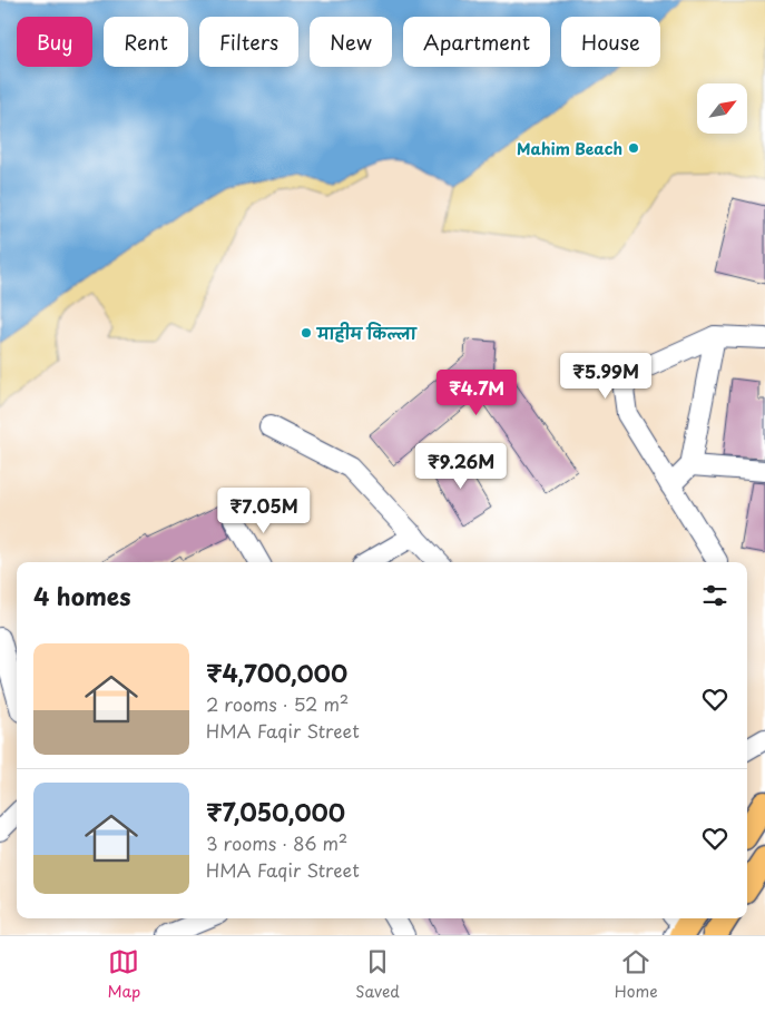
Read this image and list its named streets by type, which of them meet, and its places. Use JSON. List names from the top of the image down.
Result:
{
  "places": ["Mahim Beach", "माहीम किल्ला"],
  "north": "top right",
  "page": {
    "chip": [
      "Buy",
      "Rent",
      "Filters",
      "New",
      "Apartment",
      "House"
    ],
    "price": [
      "₹5.99M",
      "₹4.7M",
      "₹9.26M",
      "₹7.05M"
    ],
    "heading": "4 homes",
    "list": [
      {
        "name": "₹4,700,000",
        "note": "2 rooms · 52 m² · HMA Faqir Street"
      },
      {
        "name": "₹7,050,000",
        "note": "3 rooms · 86 m² · HMA Faqir Street"
      }
    ],
    "tabs": ["Map", "Saved", "Home"]
  }
}
